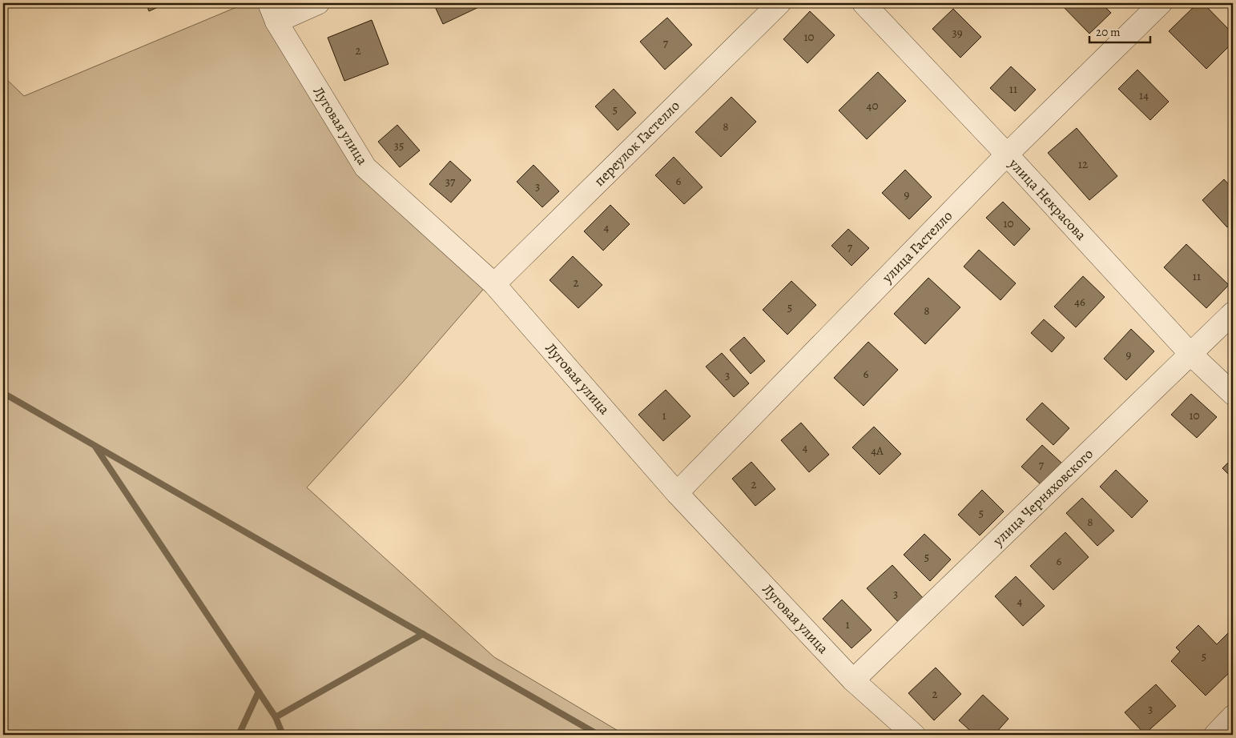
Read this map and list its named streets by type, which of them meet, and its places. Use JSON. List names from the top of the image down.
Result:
{
  "streets": {
    "street": [
      "Луговая улица",
      "переулок Гастелло",
      "улица Некрасова",
      "улица Гастелло",
      "улица Черняховского"
    ]
  },
  "crossings": [
    ["Луговая улица", "переулок Гастелло"],
    ["Луговая улица", "улица Гастелло"],
    ["Луговая улица", "улица Черняховского"],
    ["улица Некрасова", "улица Гастелло"],
    ["улица Некрасова", "улица Черняховского"]
  ],
  "house_numbers": [
    "39",
    "10",
    "7",
    "2",
    "11",
    "14",
    "40",
    "5",
    "8",
    "35",
    "12",
    "6",
    "37",
    "3",
    "9",
    "10",
    "4",
    "7",
    "11",
    "2",
    "46",
    "5",
    "8",
    "9",
    "6",
    "3",
    "1",
    "10",
    "4",
    "4А",
    "7",
    "2",
    "5",
    "8",
    "5",
    "6",
    "3",
    "4",
    "1",
    "5",
    "2",
    "3"
  ],
  "scale_bar": "20 m"
}
